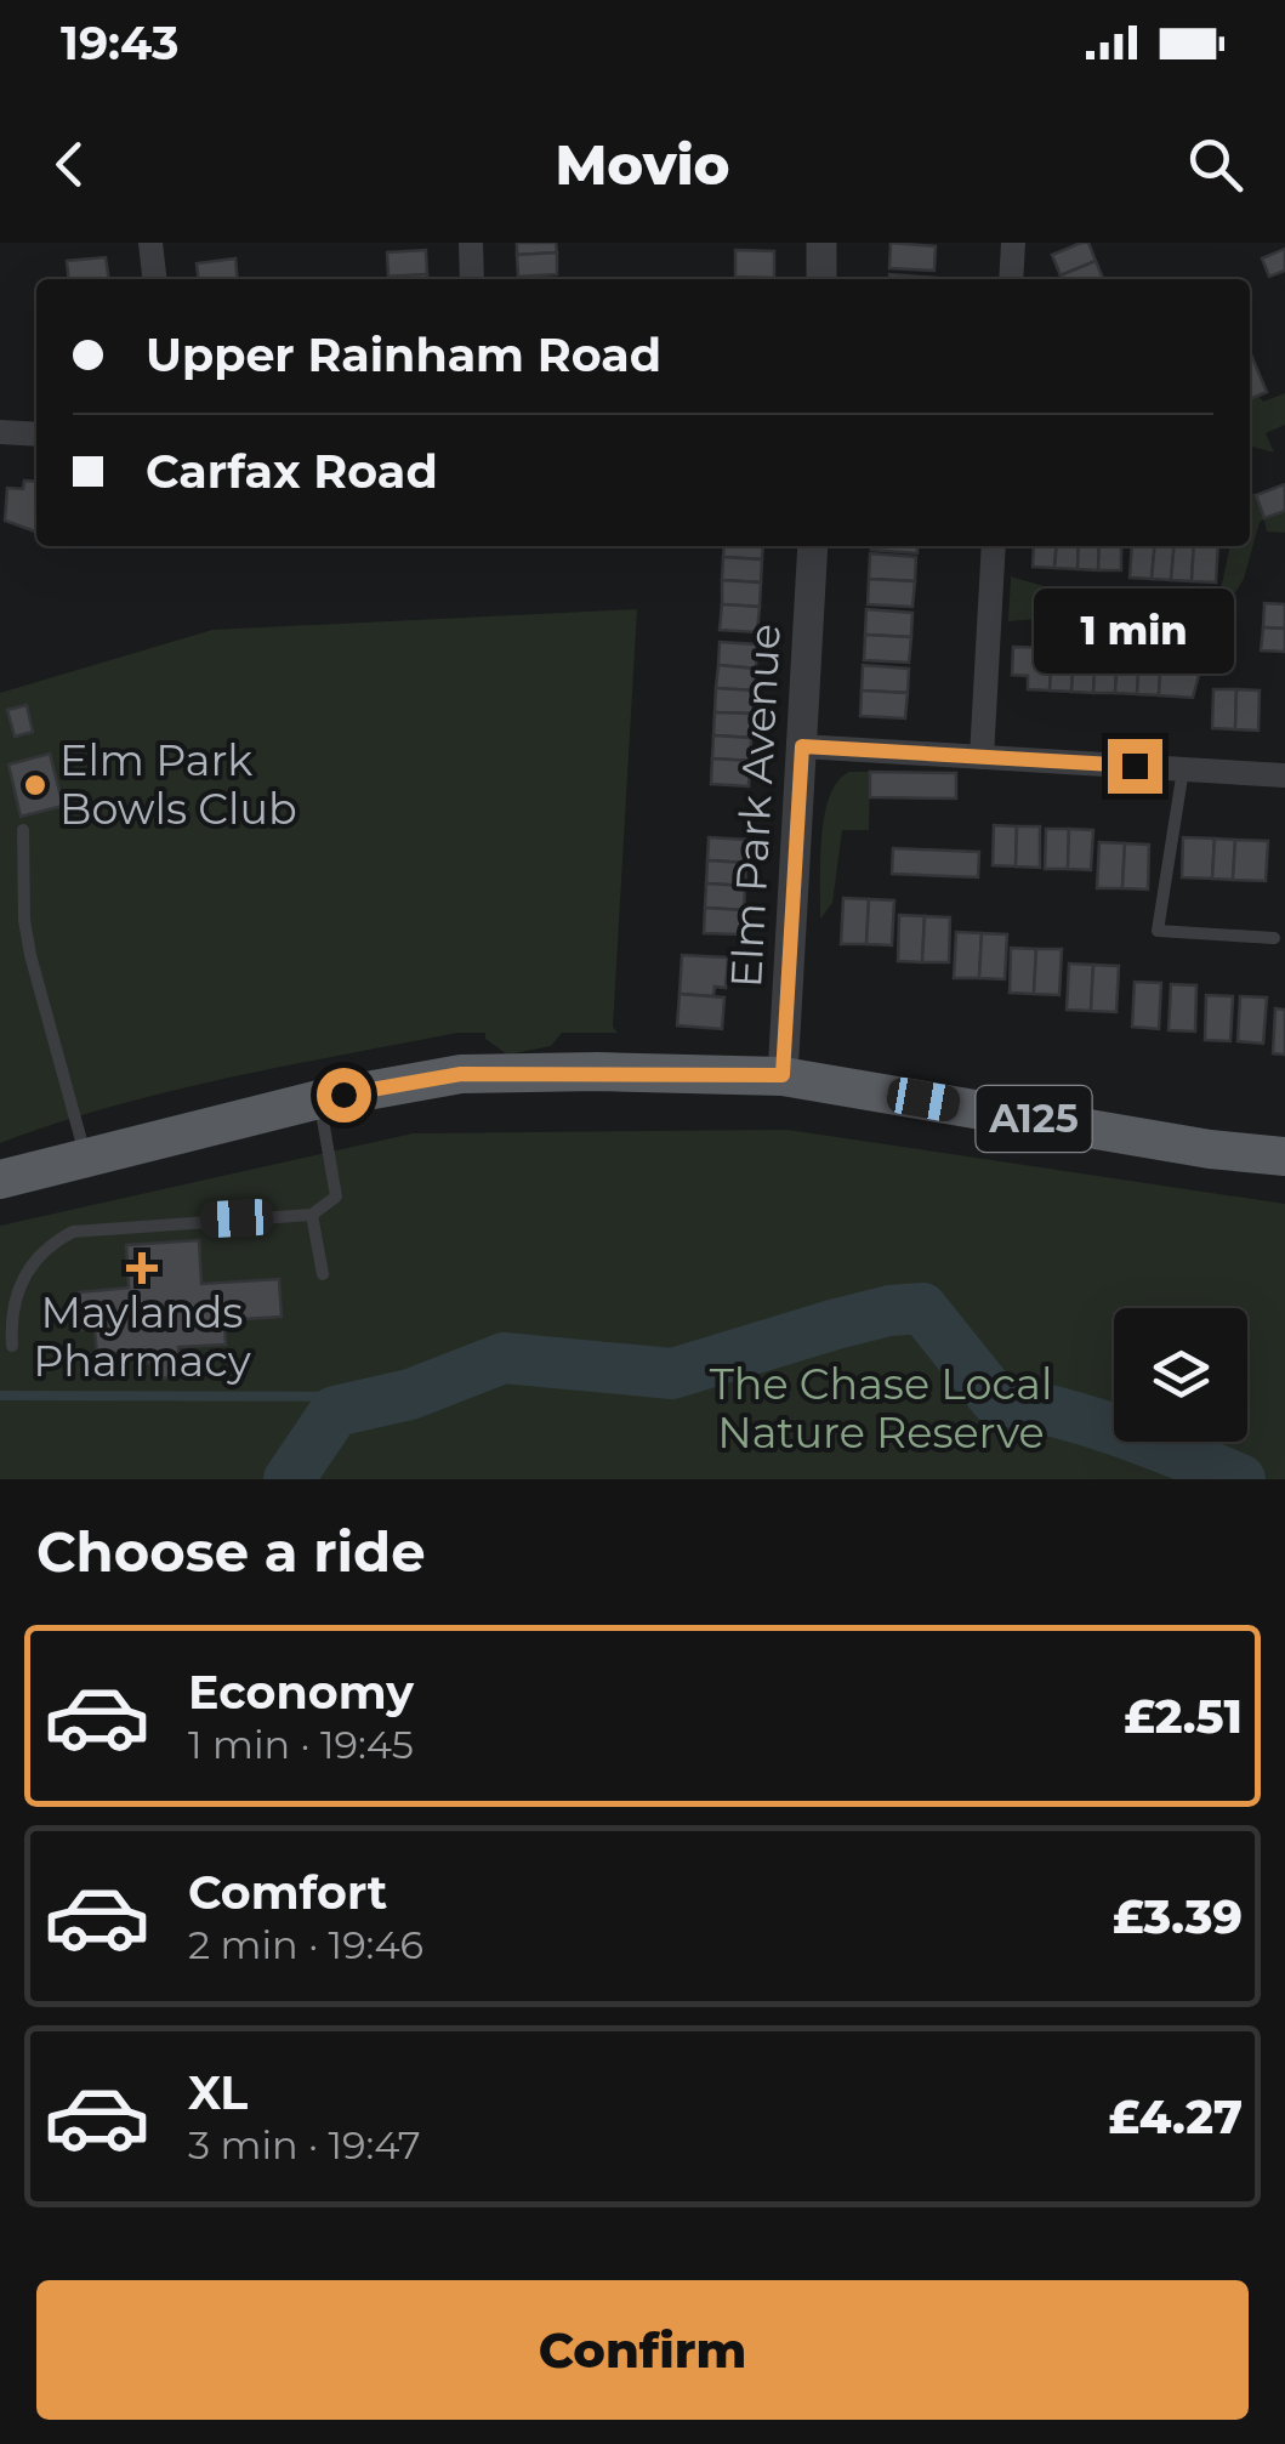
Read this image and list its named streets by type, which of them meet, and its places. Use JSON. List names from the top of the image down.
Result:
{
  "streets": {
    "main road": ["A125"],
    "street": ["Elm Park Avenue"]
  },
  "crossings": [
    ["Elm Park Avenue", "A125"]
  ],
  "parks": ["The Chase Local Nature Reserve"],
  "places": {
    "other": ["Elm Park Bowls Club"],
    "health": ["Maylands Pharmacy"]
  },
  "page": {
    "status": "19:43",
    "header": "Movio",
    "banner": ["Upper Rainham Road", "Carfax Road"],
    "bubble": "1 min",
    "heading": "Choose a ride",
    "list": [
      {
        "name": "Economy",
        "note": "1 min · 19:45",
        "value": "£2.51"
      },
      {
        "name": "Comfort",
        "note": "2 min · 19:46",
        "value": "£3.39"
      },
      {
        "name": "XL",
        "note": "3 min · 19:47",
        "value": "£4.27"
      }
    ],
    "buttons": "Confirm"
  }
}
